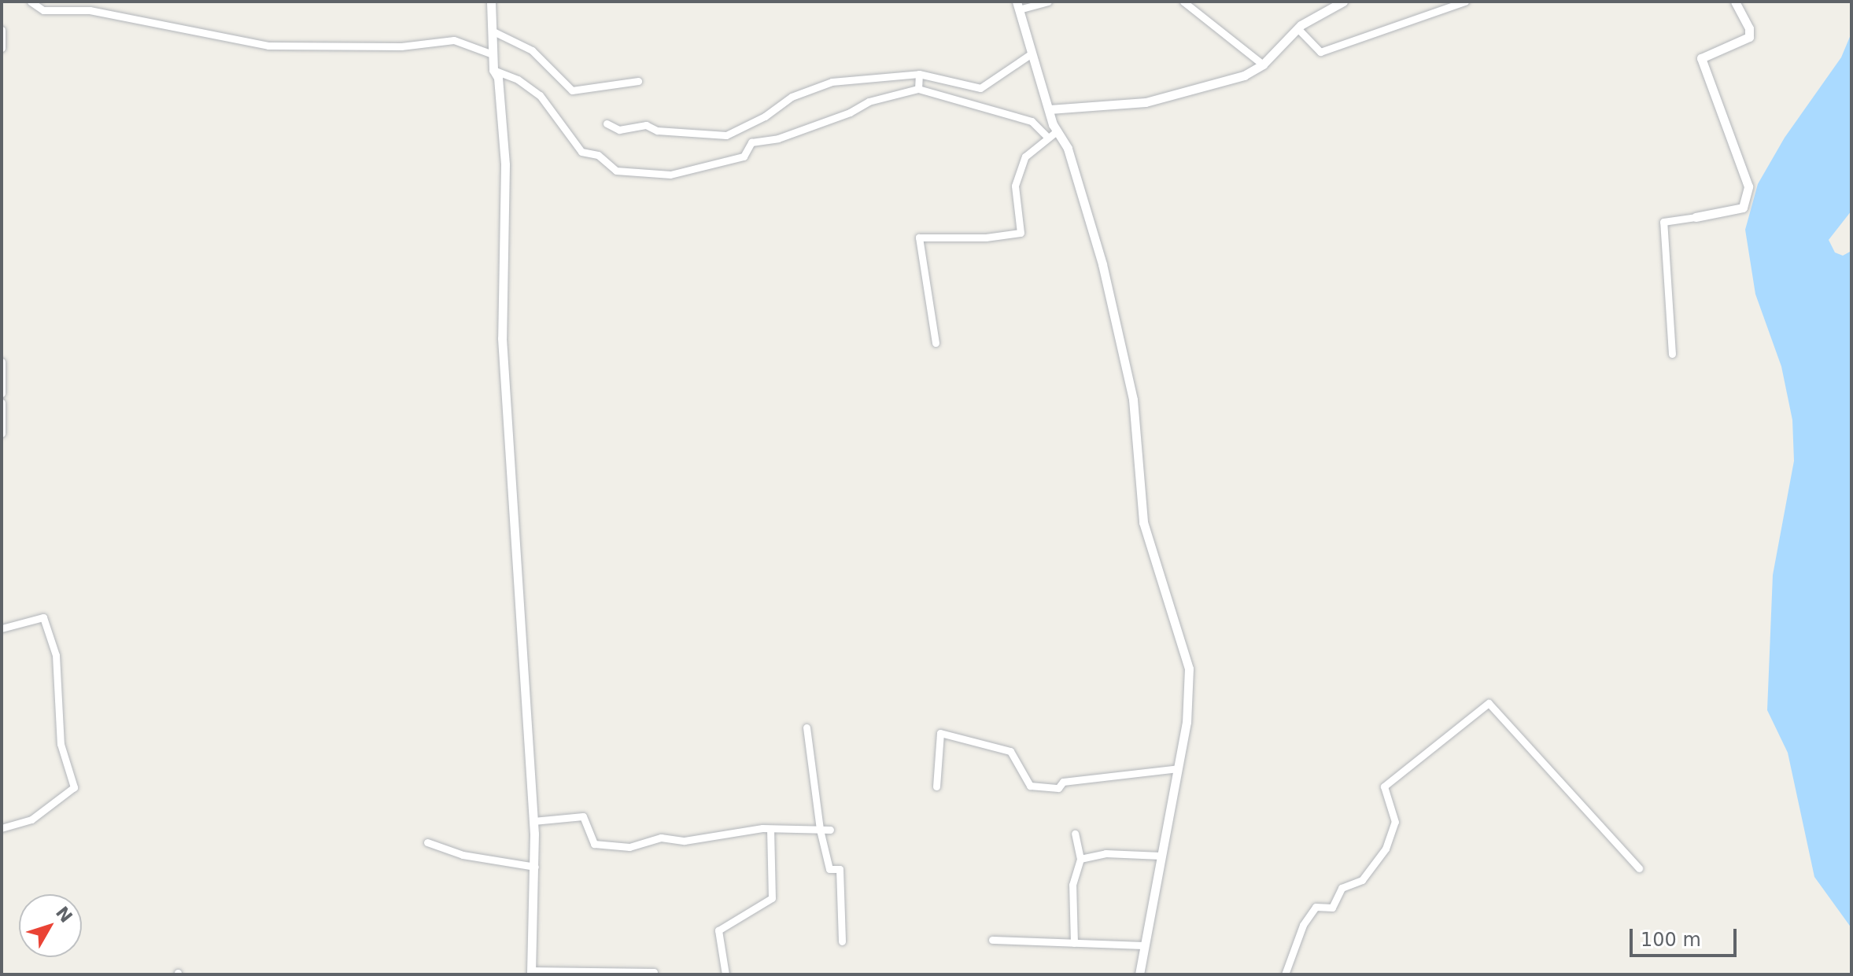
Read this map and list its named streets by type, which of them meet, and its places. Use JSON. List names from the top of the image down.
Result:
{
  "scale_bar": "100 m",
  "north": "top right"
}
